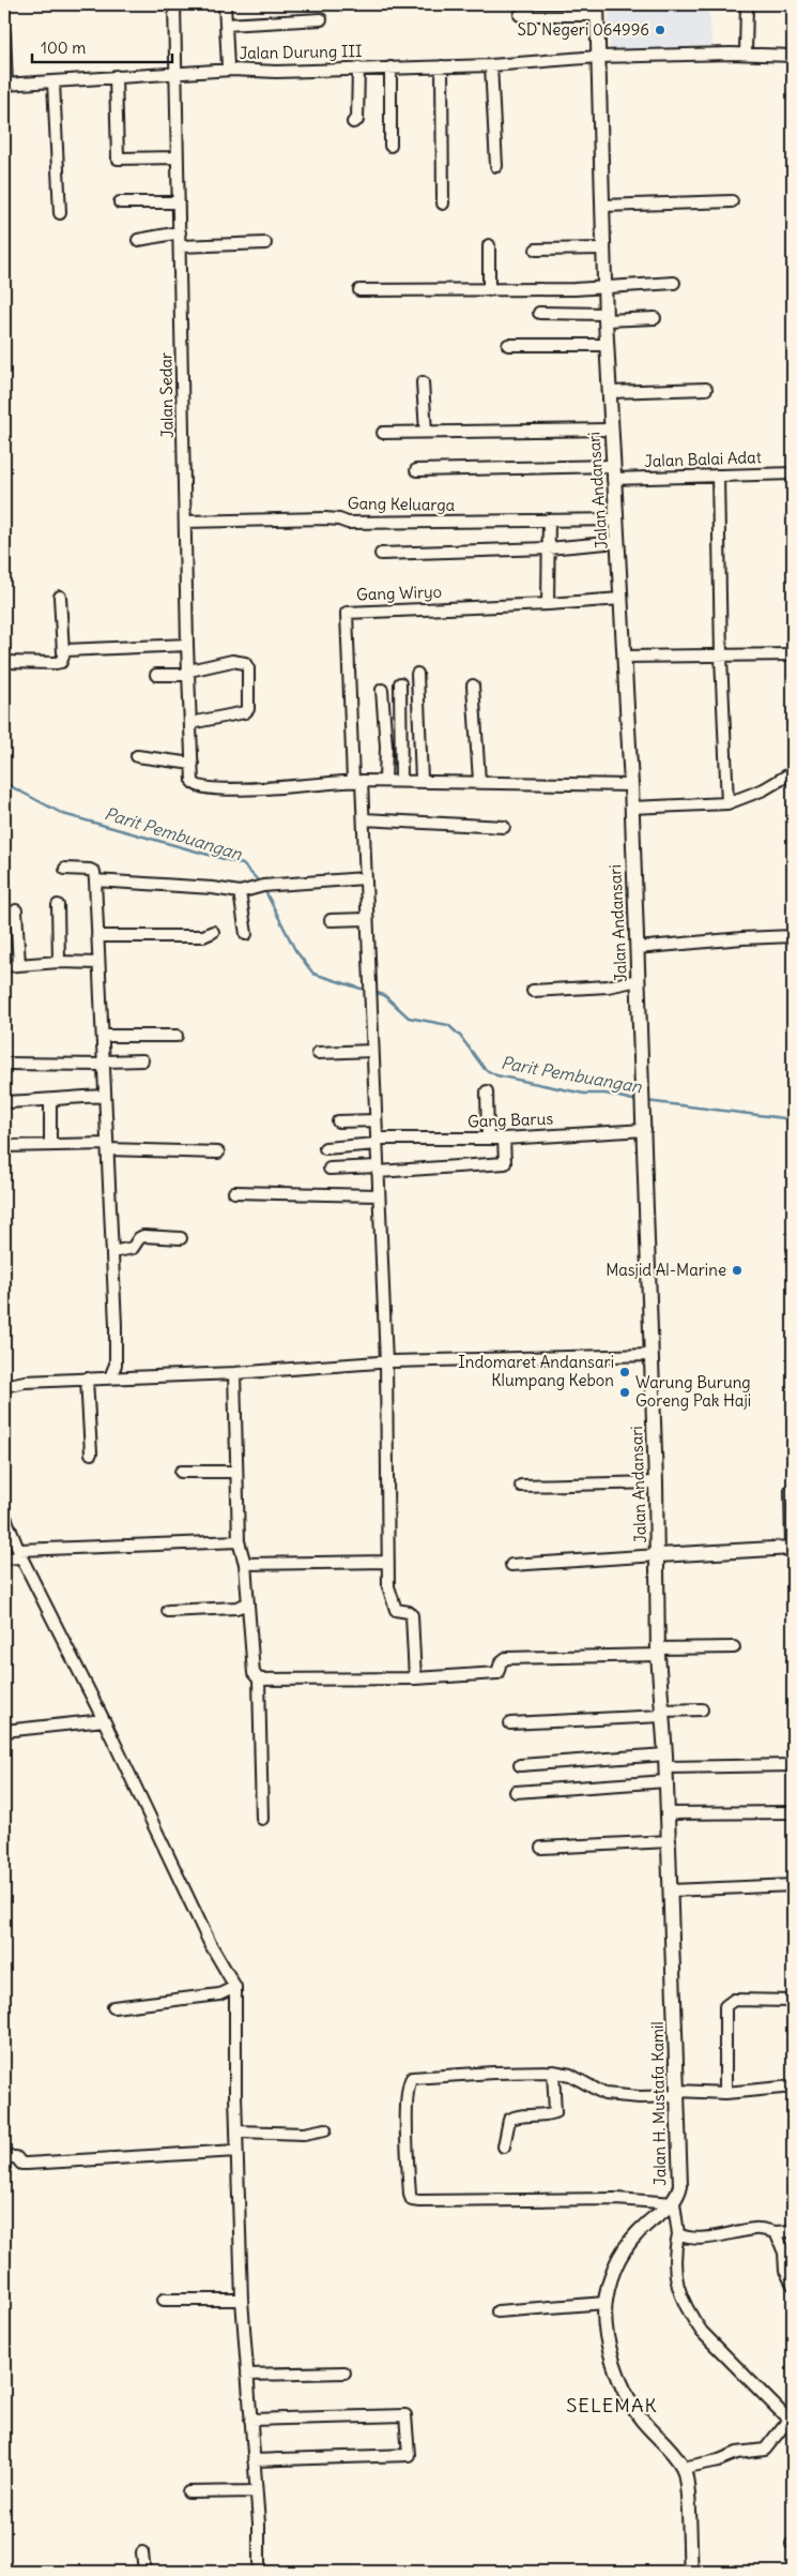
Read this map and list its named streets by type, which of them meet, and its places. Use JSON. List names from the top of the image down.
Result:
{
  "streets": {
    "street": [
      "Jalan Durung III",
      "Jalan Sedar",
      "Jalan Balai Adat",
      "Jalan Andansari",
      "Gang Keluarga",
      "Gang Wiryo",
      "Gang Barus",
      "Jalan H. Mustafa Kamil"
    ]
  },
  "crossings": [
    ["Jalan Durung III", "Jalan Sedar"],
    ["Jalan Durung III", "Jalan Andansari"],
    ["Jalan Sedar", "Gang Keluarga"],
    ["Jalan Sedar", "Gang Wiryo"],
    ["Jalan Balai Adat", "Jalan Andansari"],
    ["Jalan Andansari", "Gang Keluarga"],
    ["Jalan Andansari", "Gang Wiryo"],
    ["Jalan Andansari", "Gang Barus"],
    ["Jalan Andansari", "Jalan H. Mustafa Kamil"]
  ],
  "districts": ["SELEMAK"],
  "water": ["Parit Pembuangan"],
  "places": [
    "SD Negeri 064996",
    "Masjid Al-Marine",
    "Indomaret Andansari Klumpang Kebon",
    "Warung Burung Goreng Pak Haji"
  ],
  "scale_bar": "100 m"
}
